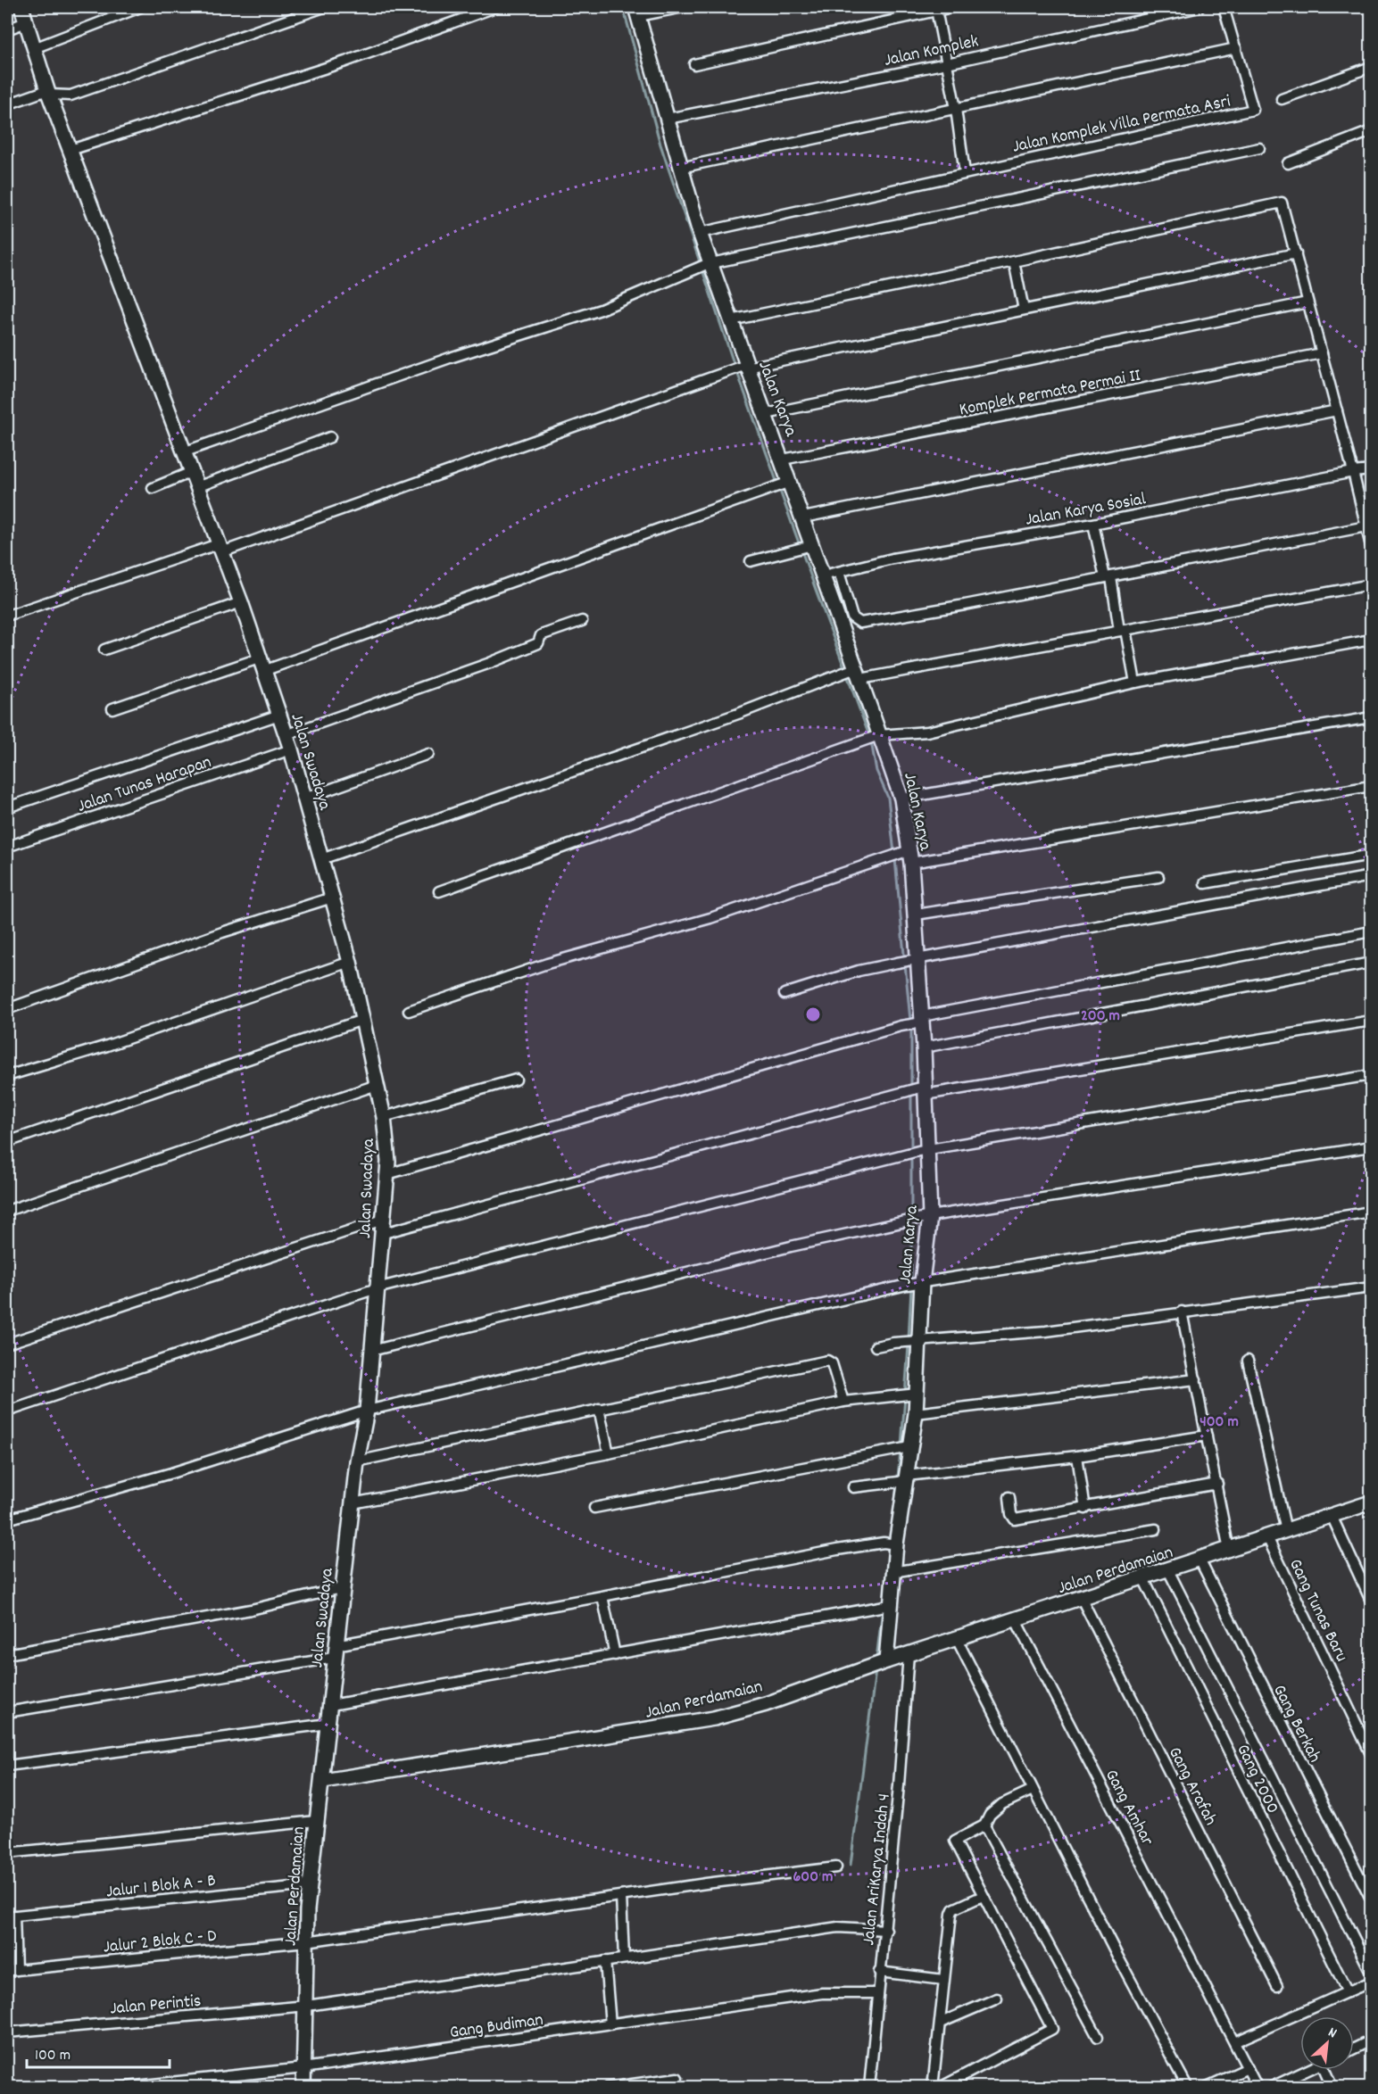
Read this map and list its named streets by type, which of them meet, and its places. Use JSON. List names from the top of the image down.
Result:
{
  "streets": {
    "street": [
      "Jalan Komplek",
      "Jalan Komplek Villa Permata Asri",
      "Komplek Permata Permai II",
      "Jalan Karya",
      "Jalan Karya Sosial",
      "Jalan Swadaya",
      "Jalan Tunas Harapan",
      "Jalan Perdamaian",
      "Gang Tunas Baru",
      "Gang Berkah",
      "Gang 2000",
      "Gang Arafah",
      "Gang Amhar",
      "Jalan AriKarya Indah 4",
      "Jalur 1 Blok A - B",
      "Jalur 2 Blok C - D",
      "Jalan Perintis",
      "Gang Budiman"
    ]
  },
  "crossings": [
    ["Jalan Komplek", "Jalan Karya"],
    ["Jalan Komplek Villa Permata Asri", "Jalan Karya"],
    ["Komplek Permata Permai II", "Jalan Karya"],
    ["Jalan Karya", "Jalan Karya Sosial"],
    ["Jalan Karya", "Jalan Perdamaian"],
    ["Jalan Swadaya", "Jalan Tunas Harapan"],
    ["Jalan Swadaya", "Jalan Perdamaian"],
    ["Jalan Perdamaian", "Gang Tunas Baru"],
    ["Jalan Perdamaian", "Gang Berkah"],
    ["Jalan Perdamaian", "Gang 2000"],
    ["Jalan Perdamaian", "Gang Arafah"],
    ["Jalan Perdamaian", "Gang Amhar"],
    ["Jalan Perdamaian", "Jalan AriKarya Indah 4"],
    ["Jalan Perdamaian", "Jalur 1 Blok A - B"],
    ["Jalan Perdamaian", "Jalur 2 Blok C - D"],
    ["Jalan Perdamaian", "Jalan Perintis"],
    ["Jalan Perdamaian", "Gang Budiman"],
    ["Jalan AriKarya Indah 4", "Jalan Perintis"],
    ["Jalan AriKarya Indah 4", "Gang Budiman"]
  ],
  "scale_bar": "100 m",
  "north": "top right",
  "rings": ["200 m", "400 m", "600 m"]
}
